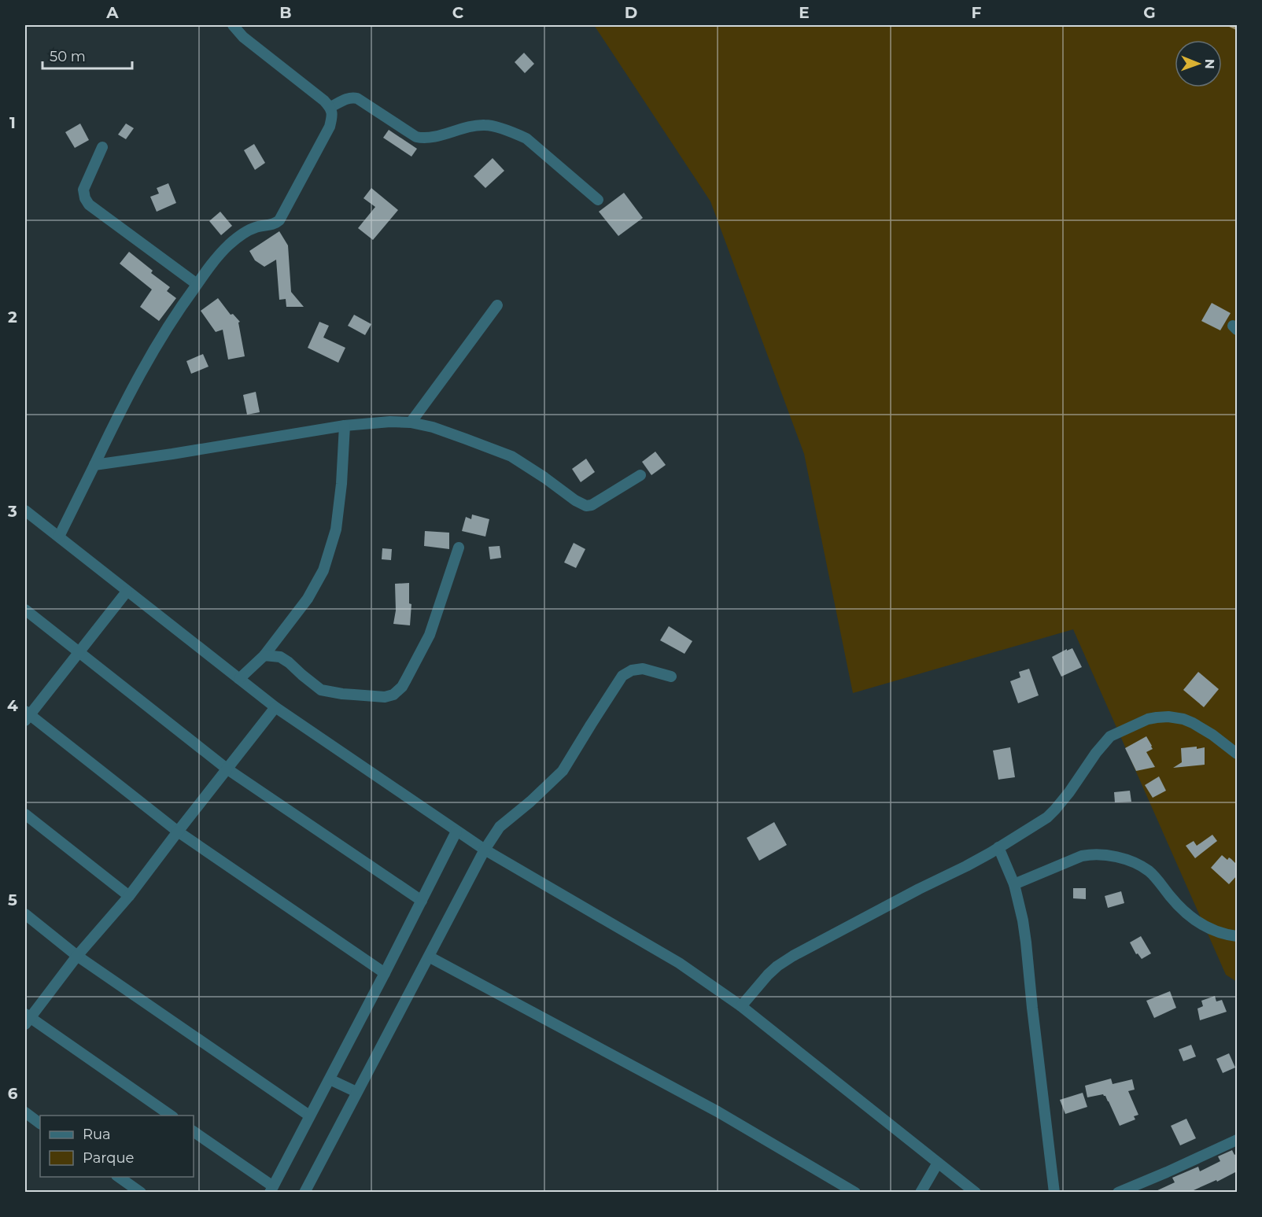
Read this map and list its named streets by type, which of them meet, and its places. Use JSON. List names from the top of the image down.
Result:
{
  "legend": ["Rua", "Parque"],
  "scale_bar": "50 m",
  "north": "right",
  "grid": {
    "columns": [
      "A",
      "B",
      "C",
      "D",
      "E",
      "F",
      "G"
    ],
    "rows": [
      "1",
      "2",
      "3",
      "4",
      "5",
      "6"
    ]
  }
}
